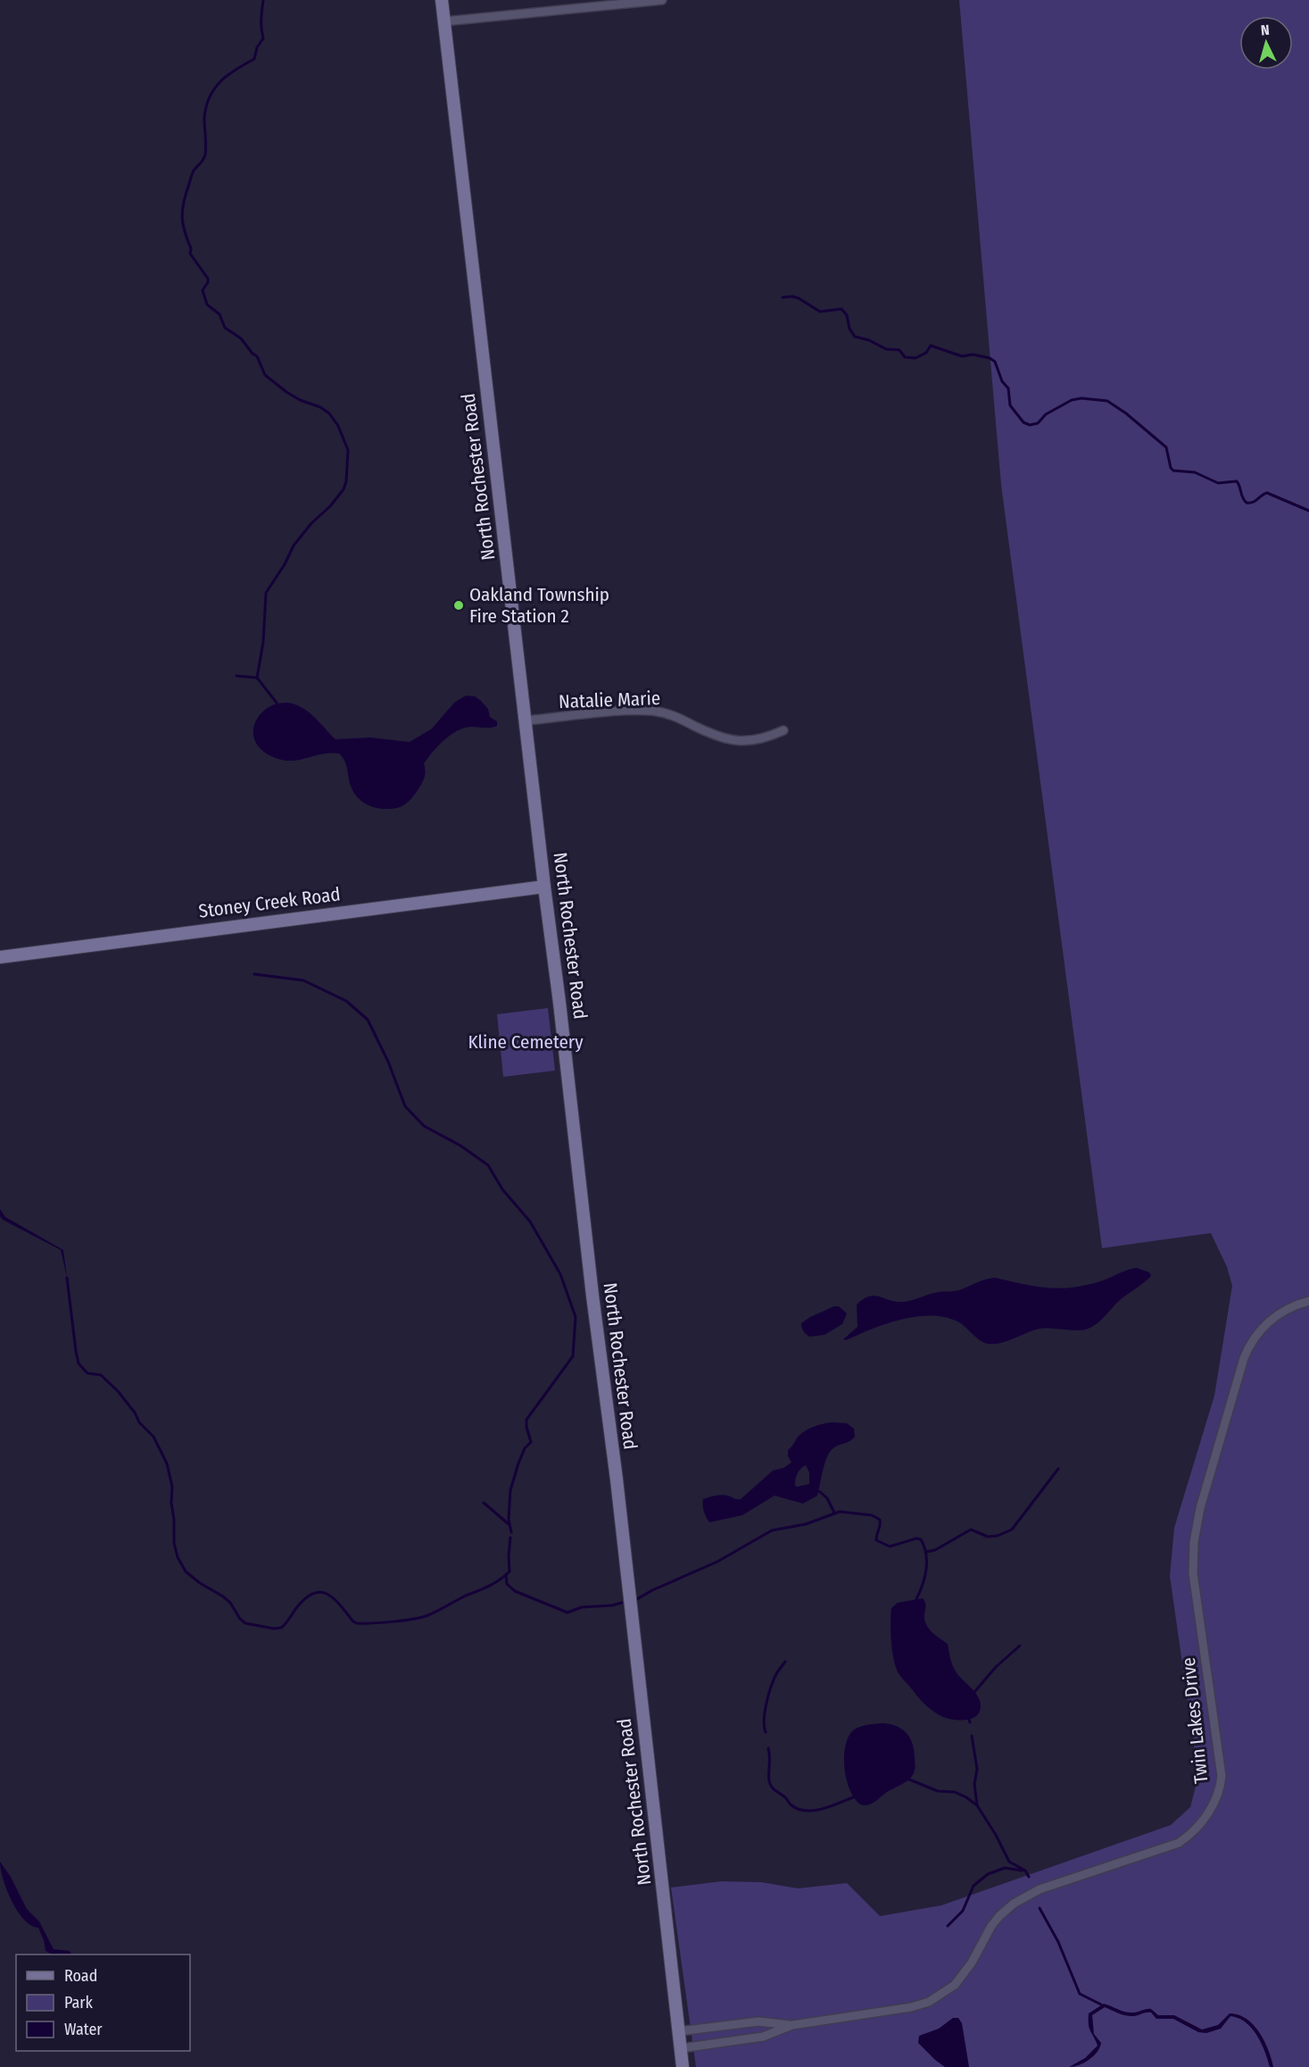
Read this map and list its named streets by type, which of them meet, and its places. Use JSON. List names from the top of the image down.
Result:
{
  "streets": {
    "main road": ["North Rochester Road", "Stoney Creek Road"],
    "street": ["Natalie Marie", "Twin Lakes Drive"]
  },
  "crossings": [
    ["North Rochester Road", "Natalie Marie"],
    ["North Rochester Road", "Stoney Creek Road"],
    ["North Rochester Road", "Twin Lakes Drive"]
  ],
  "parks": ["Kline Cemetery"],
  "places": ["Oakland Township Fire Station 2"],
  "legend": ["Road", "Park", "Water"],
  "north": "top"
}
